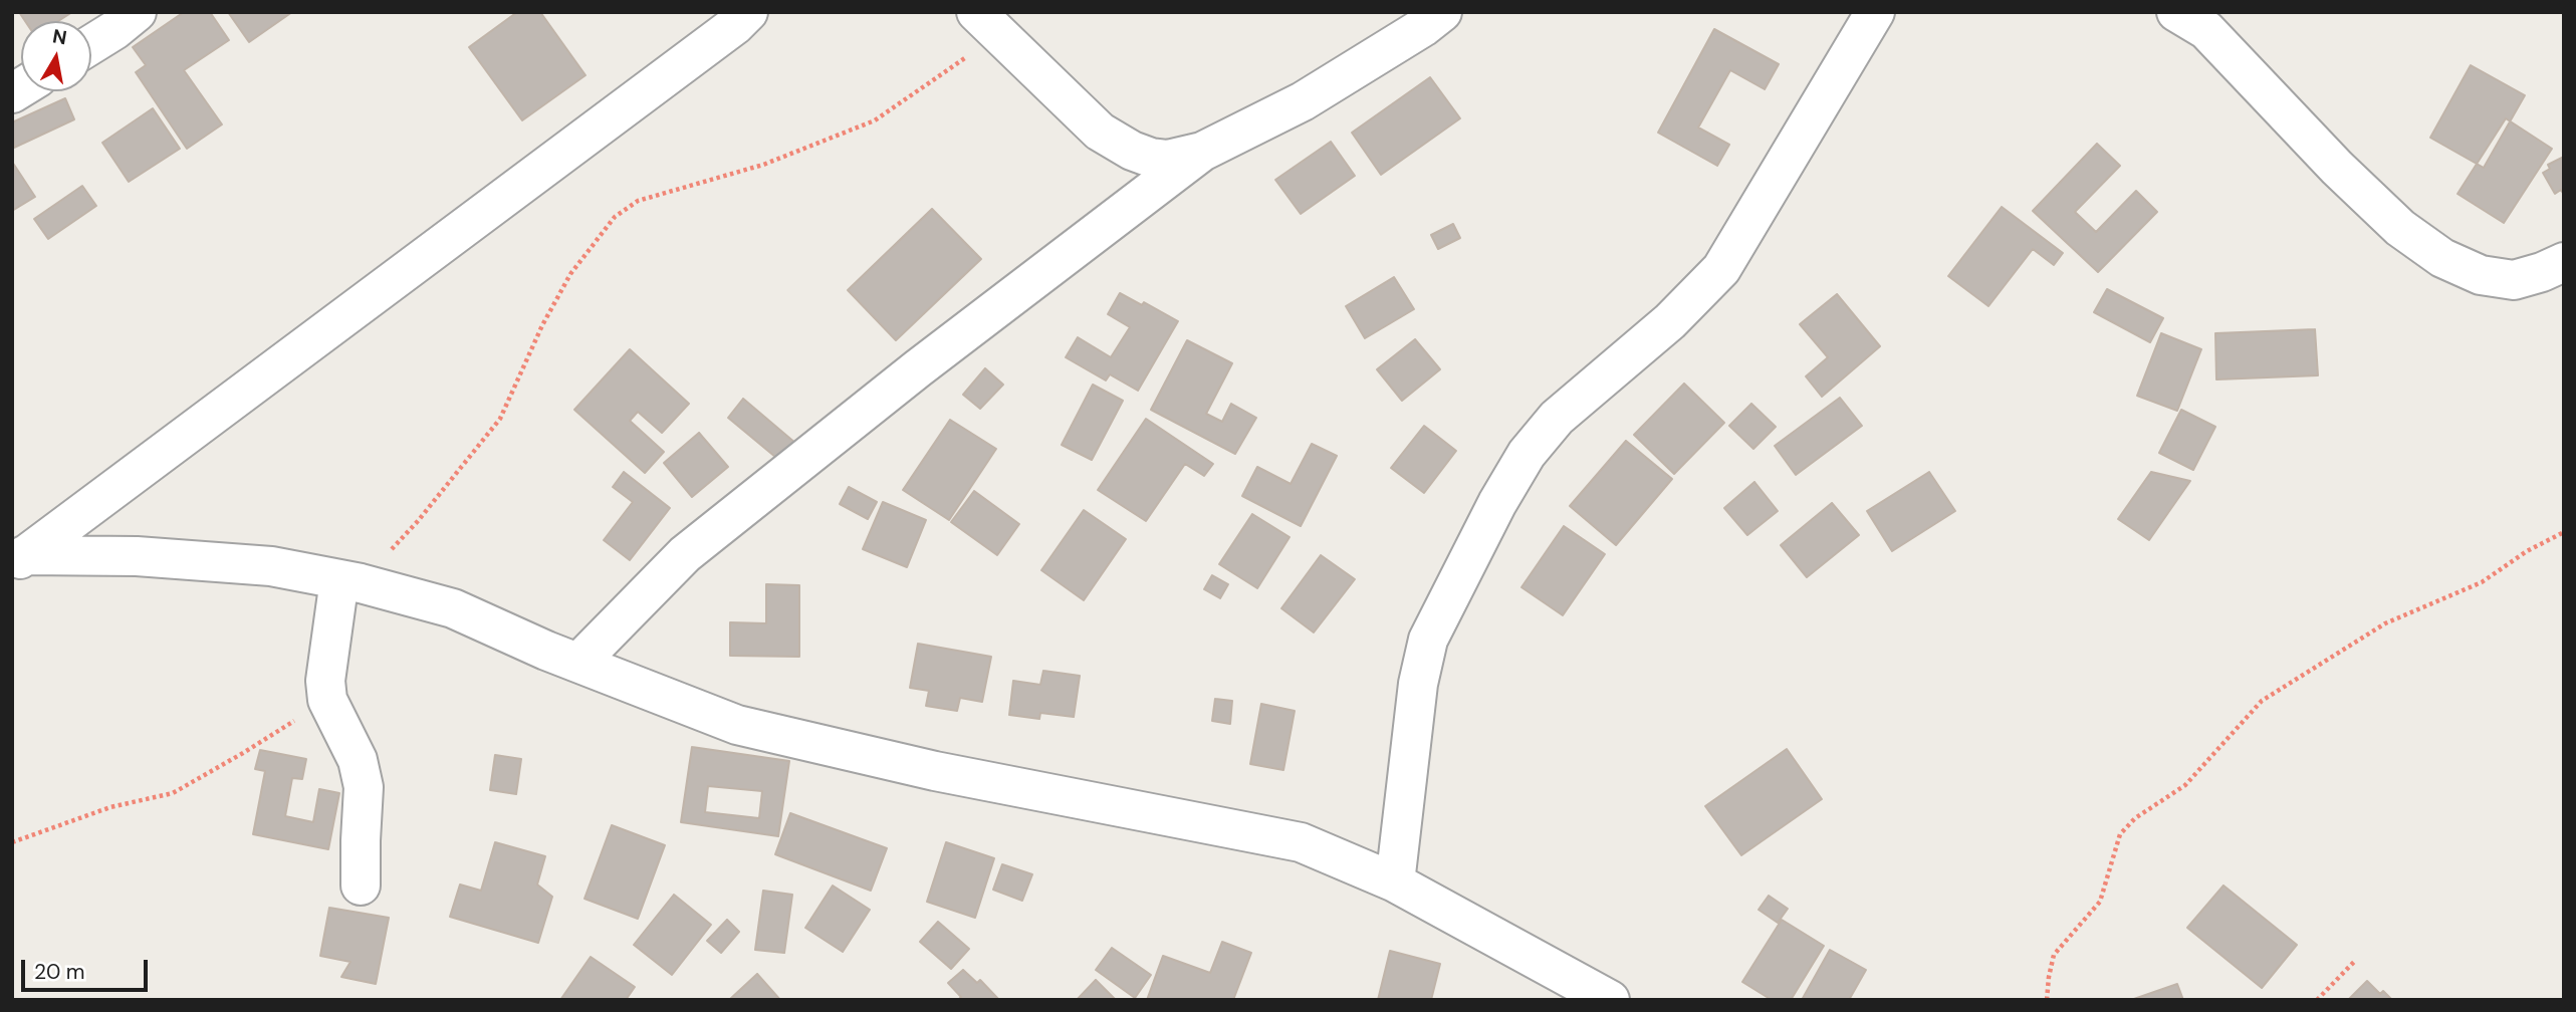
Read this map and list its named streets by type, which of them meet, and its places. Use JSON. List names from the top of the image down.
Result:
{
  "scale_bar": "20 m",
  "north": "top"
}
